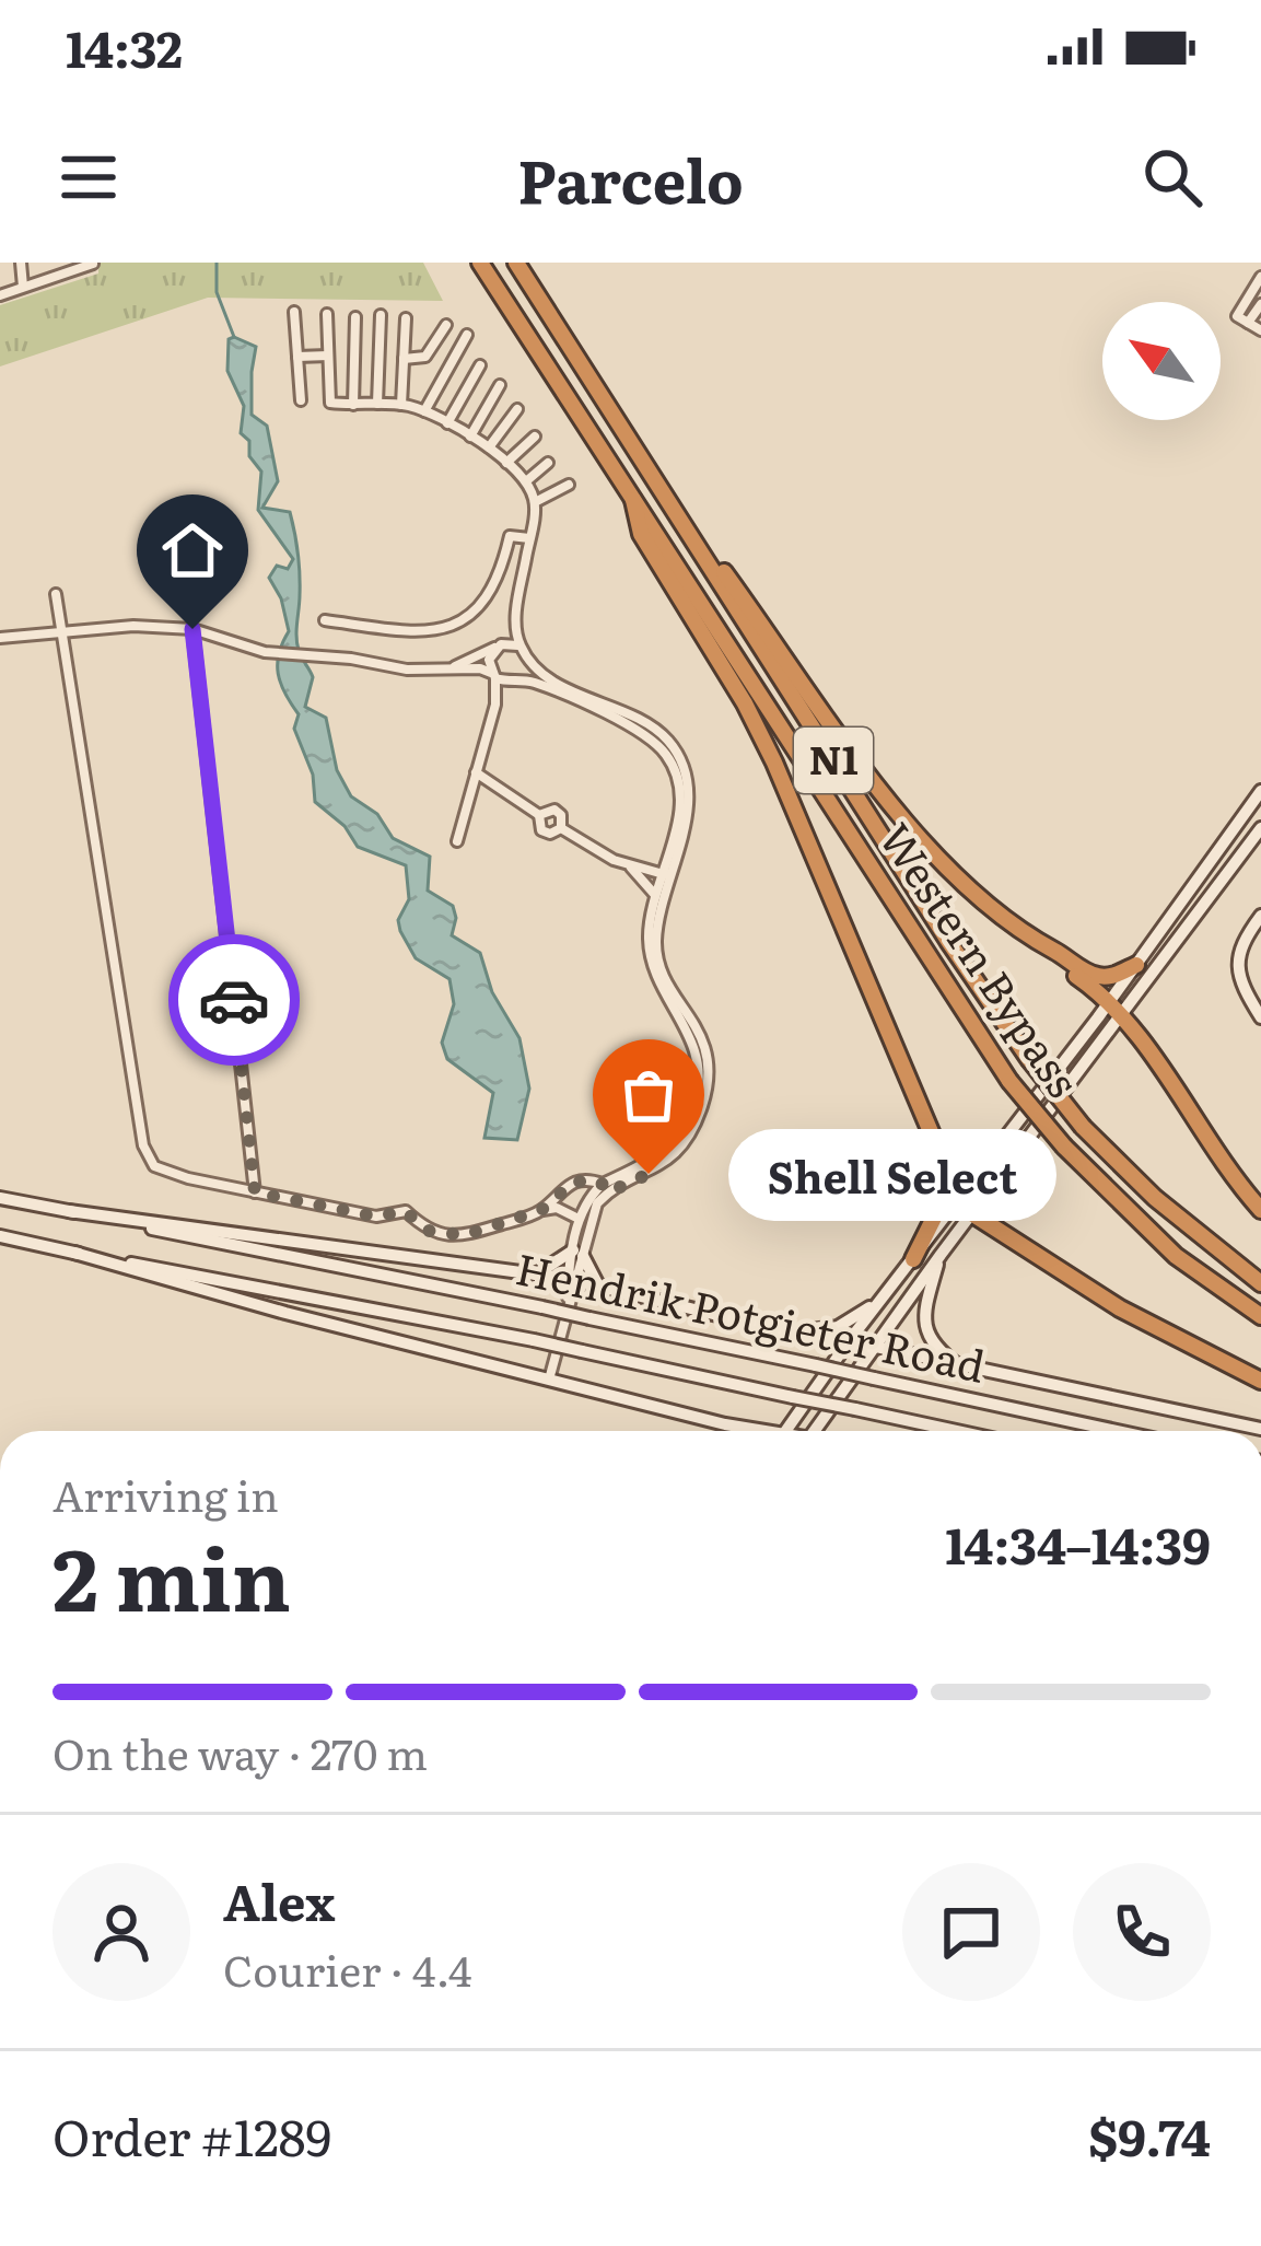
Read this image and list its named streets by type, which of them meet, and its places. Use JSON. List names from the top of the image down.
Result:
{
  "streets": {
    "highway": ["N1", "Western Bypass"],
    "main road": ["Hendrik Potgieter Road"]
  },
  "places": ["Shell Select"],
  "north": "top left",
  "page": {
    "status": "14:32",
    "header": "Parcelo",
    "bubble": "Shell Select",
    "heading": ["2 min", "Arriving in", "14:34–14:39"],
    "panel": [
      "Alex",
      "Courier · 4.4",
      "Order #1289",
      "$9.74"
    ],
    "bar": "On the way · 270 m"
  }
}
